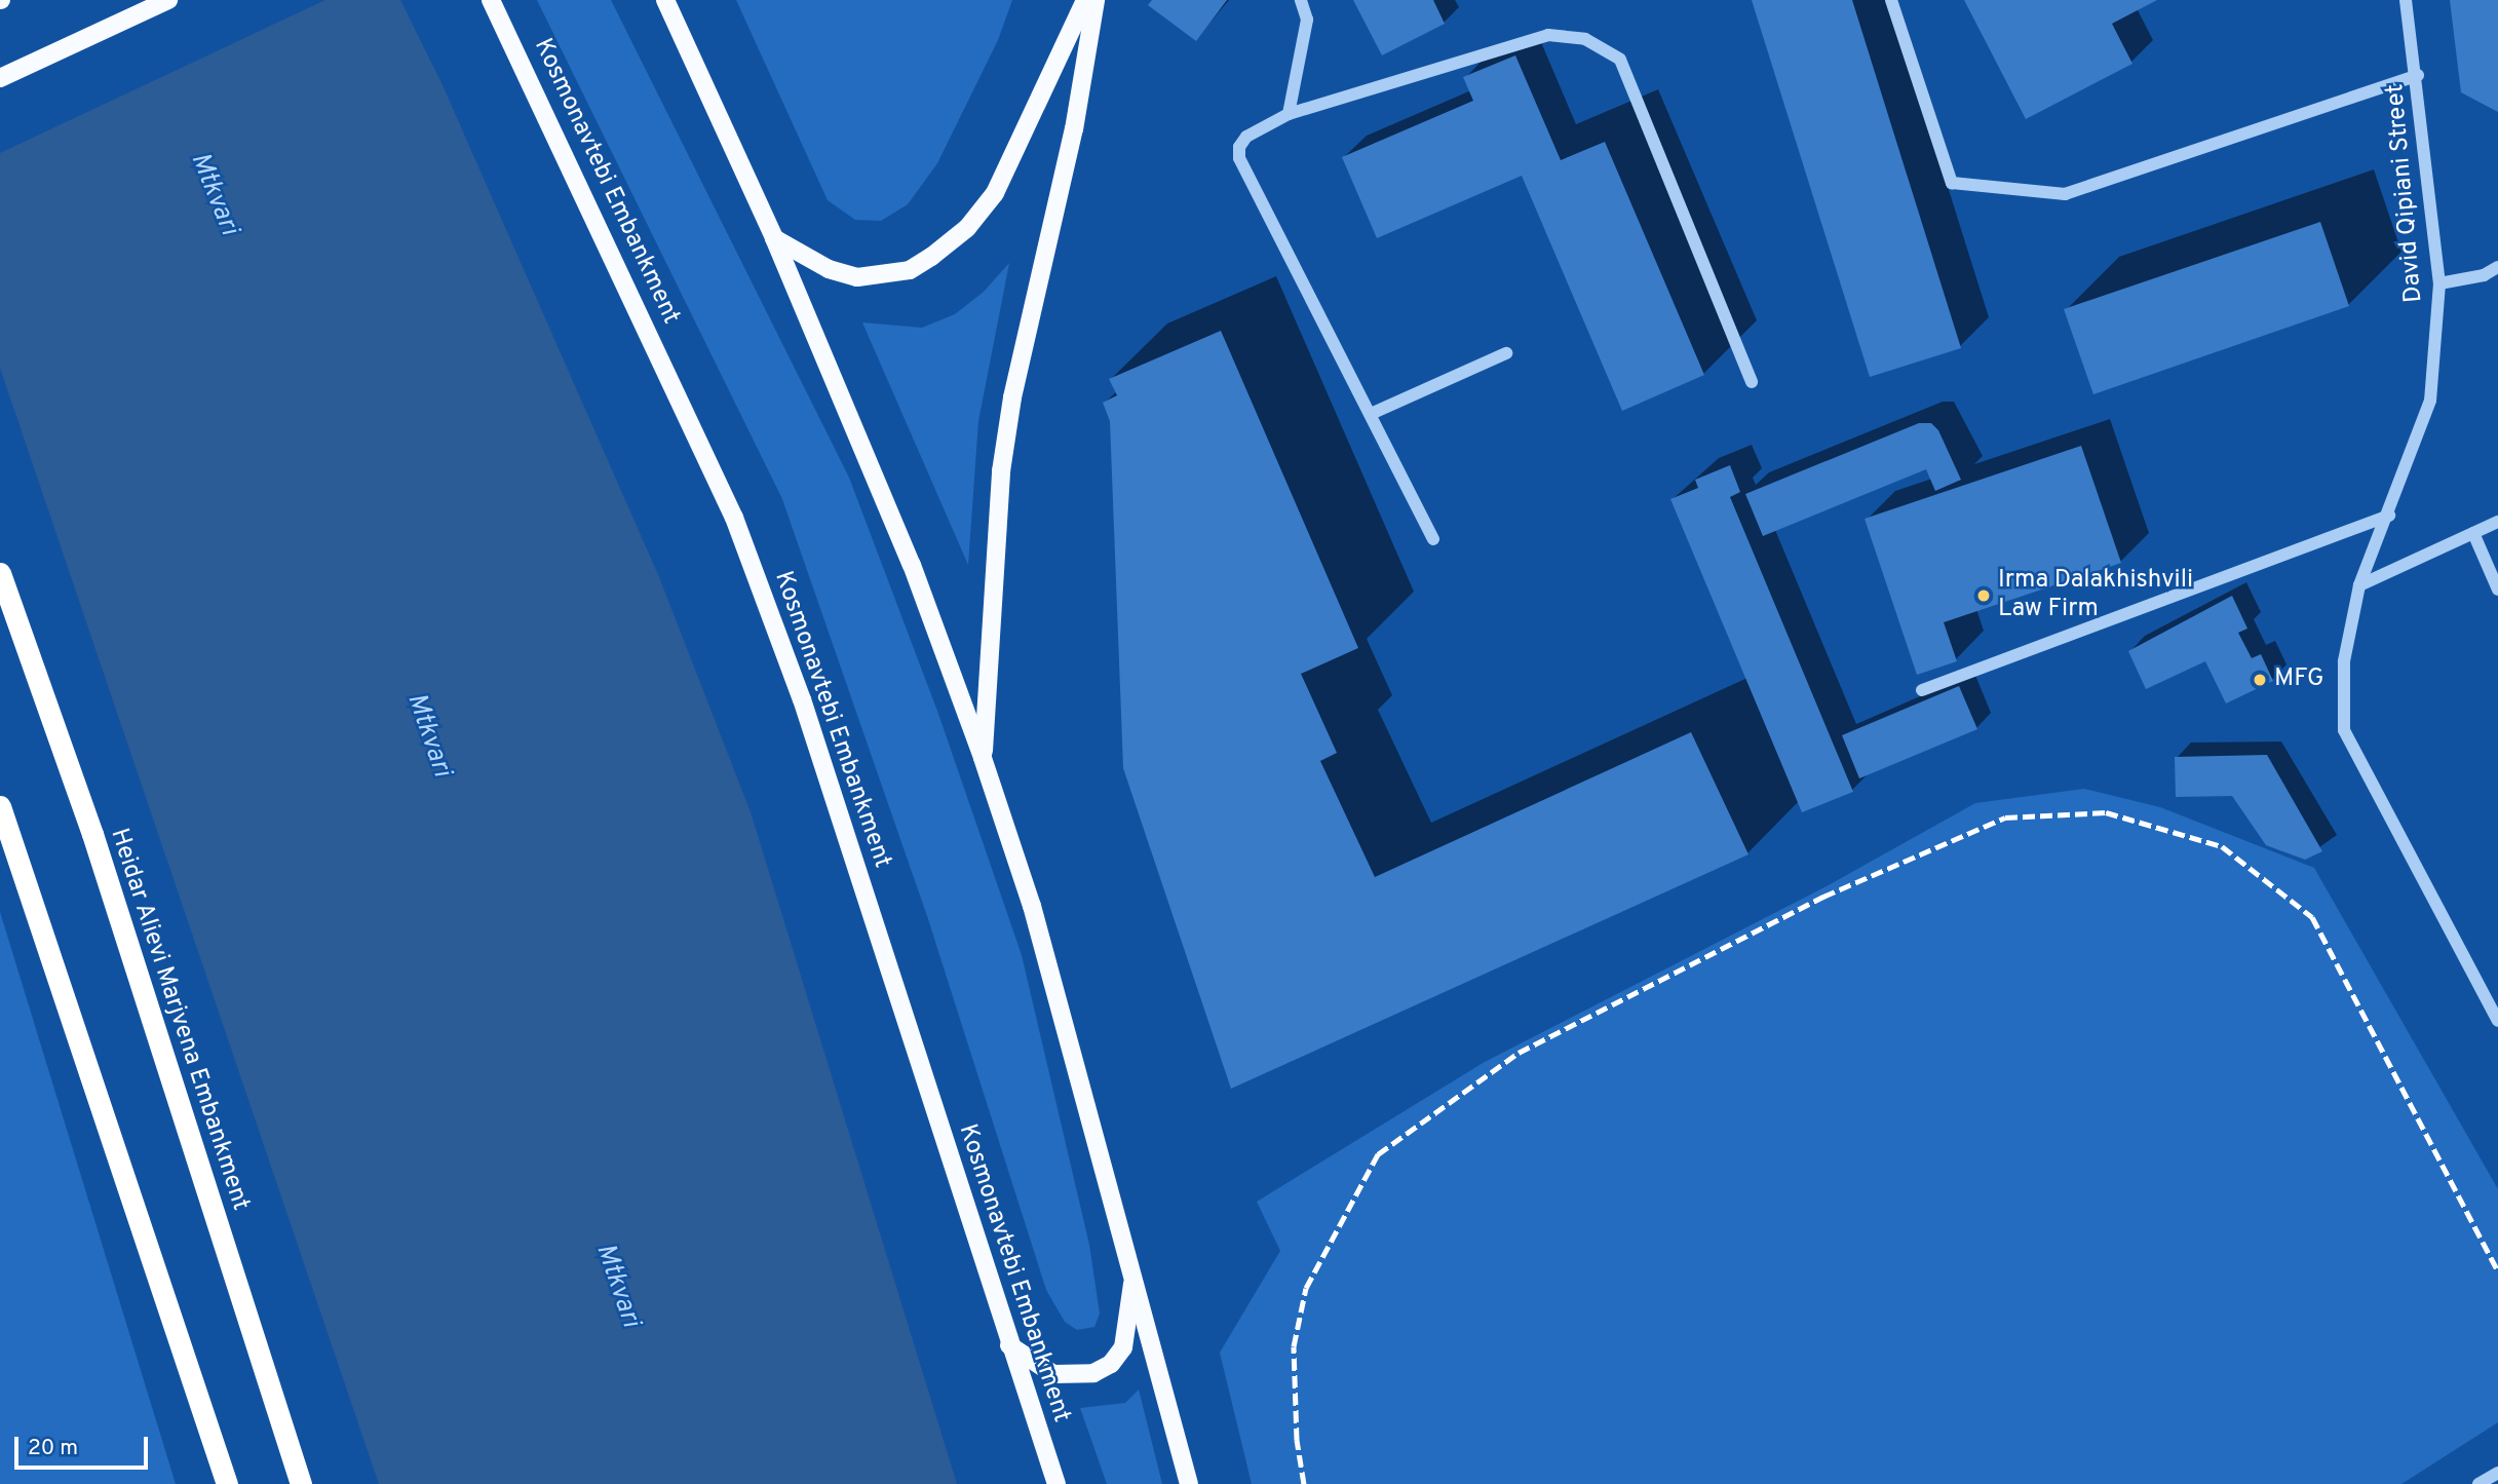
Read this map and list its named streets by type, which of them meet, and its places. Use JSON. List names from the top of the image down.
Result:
{
  "streets": {
    "highway": ["Heidar Alievi Marjvena Embankment"],
    "main road": ["Kosmonavtebi Embankment"],
    "street": ["David Qipiani Street"]
  },
  "water": ["Mtkvari"],
  "places": ["Irma Dalakhishvili Law Firm", "MFG"],
  "scale_bar": "20 m"
}
